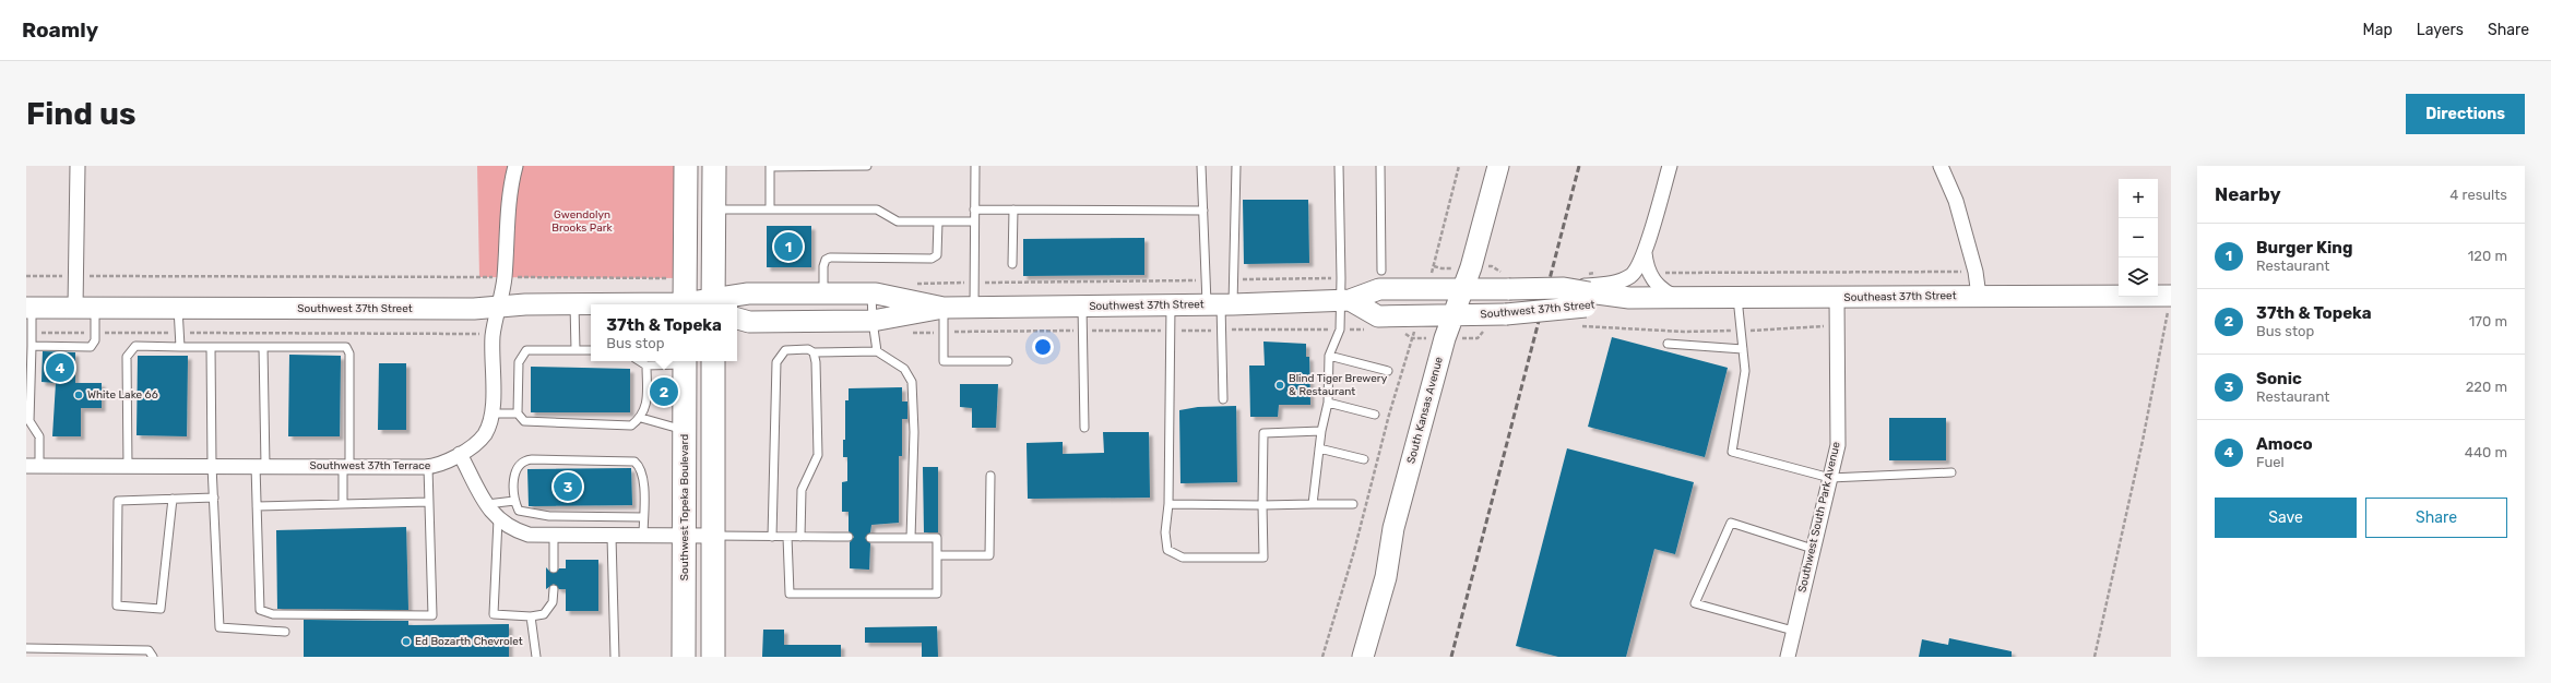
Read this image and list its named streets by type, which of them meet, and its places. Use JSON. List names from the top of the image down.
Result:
{
  "streets": {
    "main road": [
      "Southeast 37th Street",
      "Southwest 37th Street",
      "South Kansas Avenue",
      "Southwest Topeka Boulevard"
    ],
    "street": ["Southwest 37th Terrace", "Southwest South Park Avenue"]
  },
  "crossings": [
    ["Southeast 37th Street", "Southwest 37th Street"],
    ["Southeast 37th Street", "Southwest South Park Avenue"],
    ["Southwest 37th Street", "South Kansas Avenue"],
    ["Southwest 37th Street", "Southwest 37th Terrace"]
  ],
  "parks": ["Gwendolyn Brooks Park"],
  "places": ["Blind Tiger Brewery & Restaurant", "White Lake 66", "Ed Bozarth Chevrolet"],
  "page": {
    "header": "Roamly",
    "nav": ["Map", "Layers", "Share"],
    "buttons": [
      "Directions",
      ["Save", "Share"]
    ],
    "title": "Find us",
    "heading": ["Nearby", "4 results"],
    "map_buttons": ["+", "−"],
    "list": [
      {
        "mark": "1",
        "name": "Burger King",
        "note": "Restaurant",
        "value": "120 m"
      },
      {
        "mark": "2",
        "name": "37th & Topeka",
        "note": "Bus stop",
        "value": "170 m"
      },
      {
        "mark": "3",
        "name": "Sonic",
        "note": "Restaurant",
        "value": "220 m"
      },
      {
        "mark": "4",
        "name": "Amoco",
        "note": "Fuel",
        "value": "440 m"
      }
    ],
    "pins": [
      "1",
      "4",
      "2",
      "3"
    ],
    "popup": ["37th & Topeka", "Bus stop"]
  }
}
